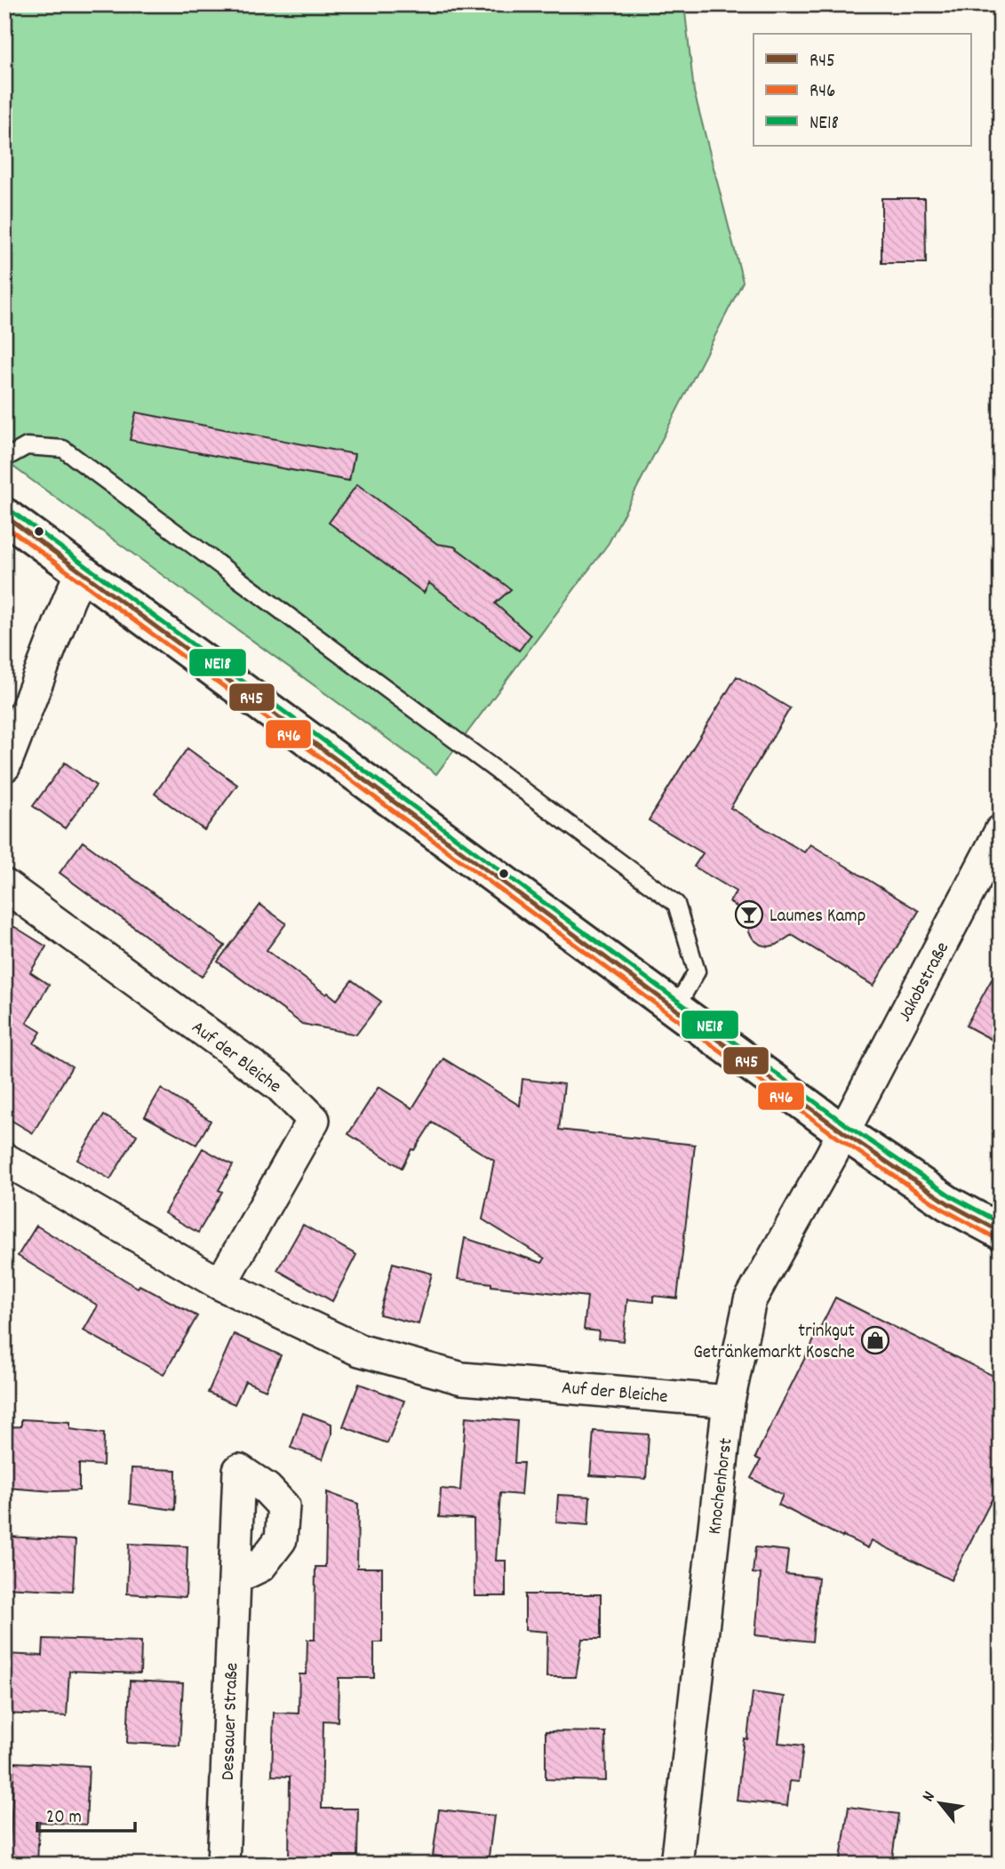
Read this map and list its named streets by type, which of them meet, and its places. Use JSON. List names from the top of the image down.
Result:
{
  "streets": {
    "street": [
      "Jakobstraße",
      "Auf der Bleiche",
      "Knochenhorst",
      "Dessauer Straße"
    ]
  },
  "crossings": [
    ["Jakobstraße", "Knochenhorst"],
    ["Auf der Bleiche", "Knochenhorst"]
  ],
  "places": {
    "bar": ["Laumes Kamp"],
    "shop": ["trinkgut Getränkemarkt Kosche"]
  },
  "lines": ["transit line NE18", "transit line R45", "transit line R46"],
  "legend": ["R45", "R46", "NE18"],
  "scale_bar": "20 m",
  "north": "top left"
}
